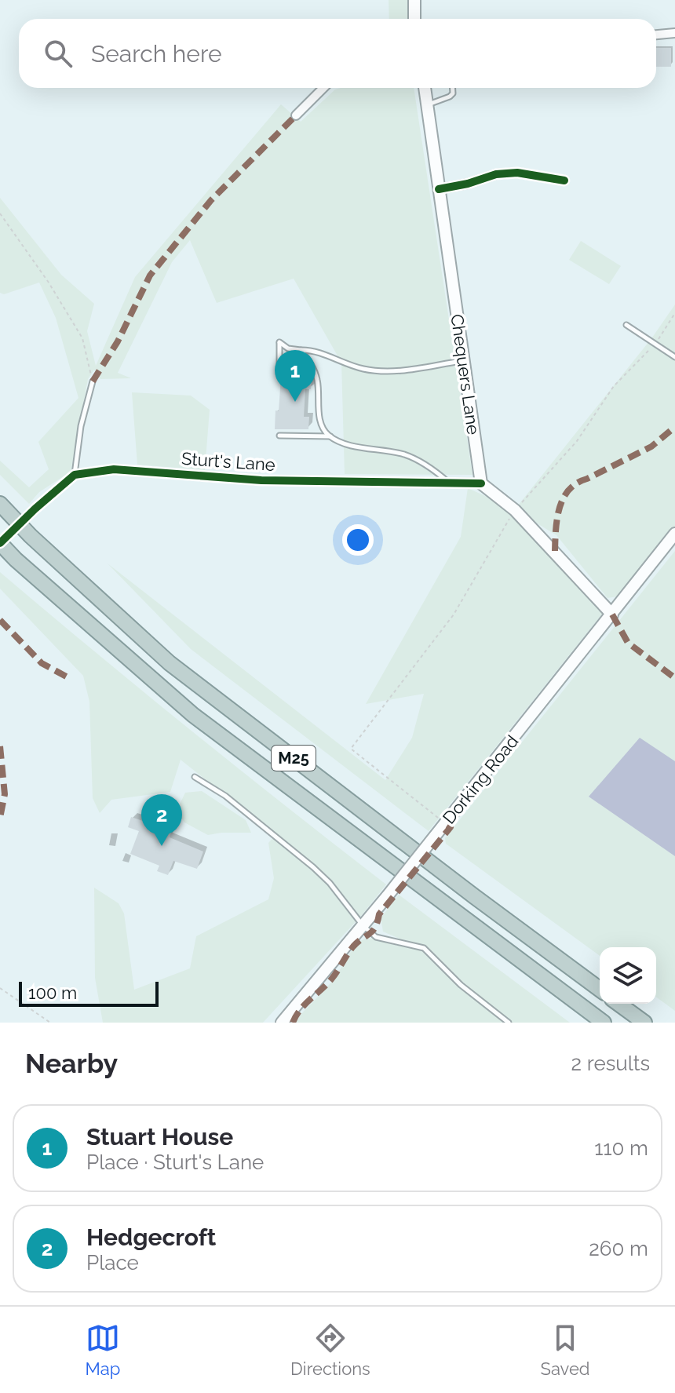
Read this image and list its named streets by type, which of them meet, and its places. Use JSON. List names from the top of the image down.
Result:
{
  "streets": {
    "highway": ["M25"],
    "main road": ["Chequers Lane", "Dorking Road"],
    "street": ["Sturt's Lane"]
  },
  "crossings": [
    ["Chequers Lane", "Sturt's Lane"]
  ],
  "scale_bar": "100 m",
  "page": {
    "search": "Search here",
    "pins": ["1", "2"],
    "scale": "100 m",
    "heading": ["Nearby", "2 results"],
    "list": [
      {
        "mark": "1",
        "name": "Stuart House",
        "note": "Place · Sturt's Lane",
        "value": "110 m"
      },
      {
        "mark": "2",
        "name": "Hedgecroft",
        "note": "Place",
        "value": "260 m"
      }
    ],
    "nav": ["Map", "Directions", "Saved"]
  }
}
